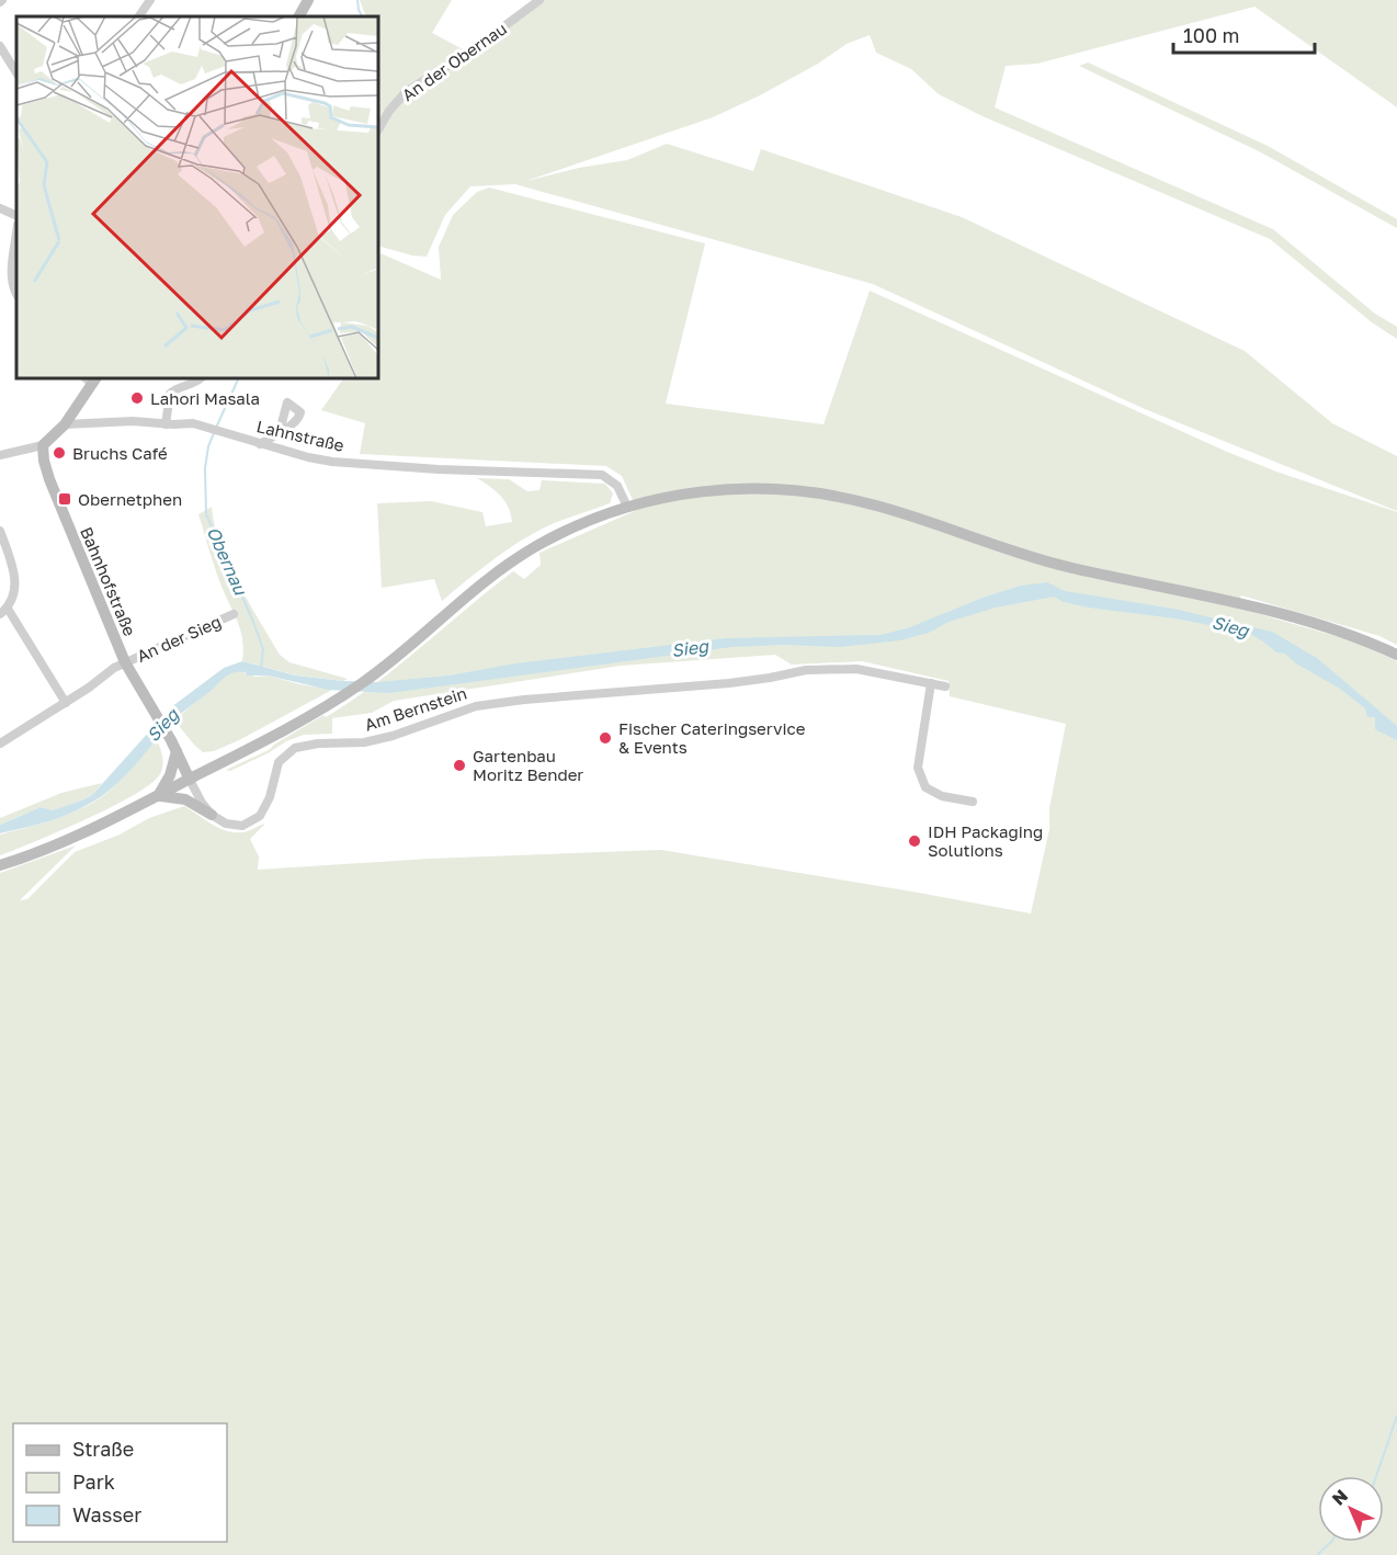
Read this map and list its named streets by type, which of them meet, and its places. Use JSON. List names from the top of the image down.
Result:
{
  "streets": {
    "main road": ["Bahnhofstraße"],
    "street": [
      "An der Obernau",
      "Lahnstraße",
      "An der Sieg",
      "Am Bernstein"
    ]
  },
  "crossings": [
    ["Bahnhofstraße", "An der Sieg"]
  ],
  "water": ["Obernau", "Sieg"],
  "places": {
    "other": [
      "Lahori Masala",
      "Bruchs Café",
      "Fischer Cateringservice & Events",
      "Gartenbau Moritz Bender",
      "IDH Packaging Solutions"
    ],
    "transit": ["Obernetphen"]
  },
  "legend": ["Straße", "Park", "Wasser"],
  "scale_bar": "100 m",
  "north": "top left"
}
